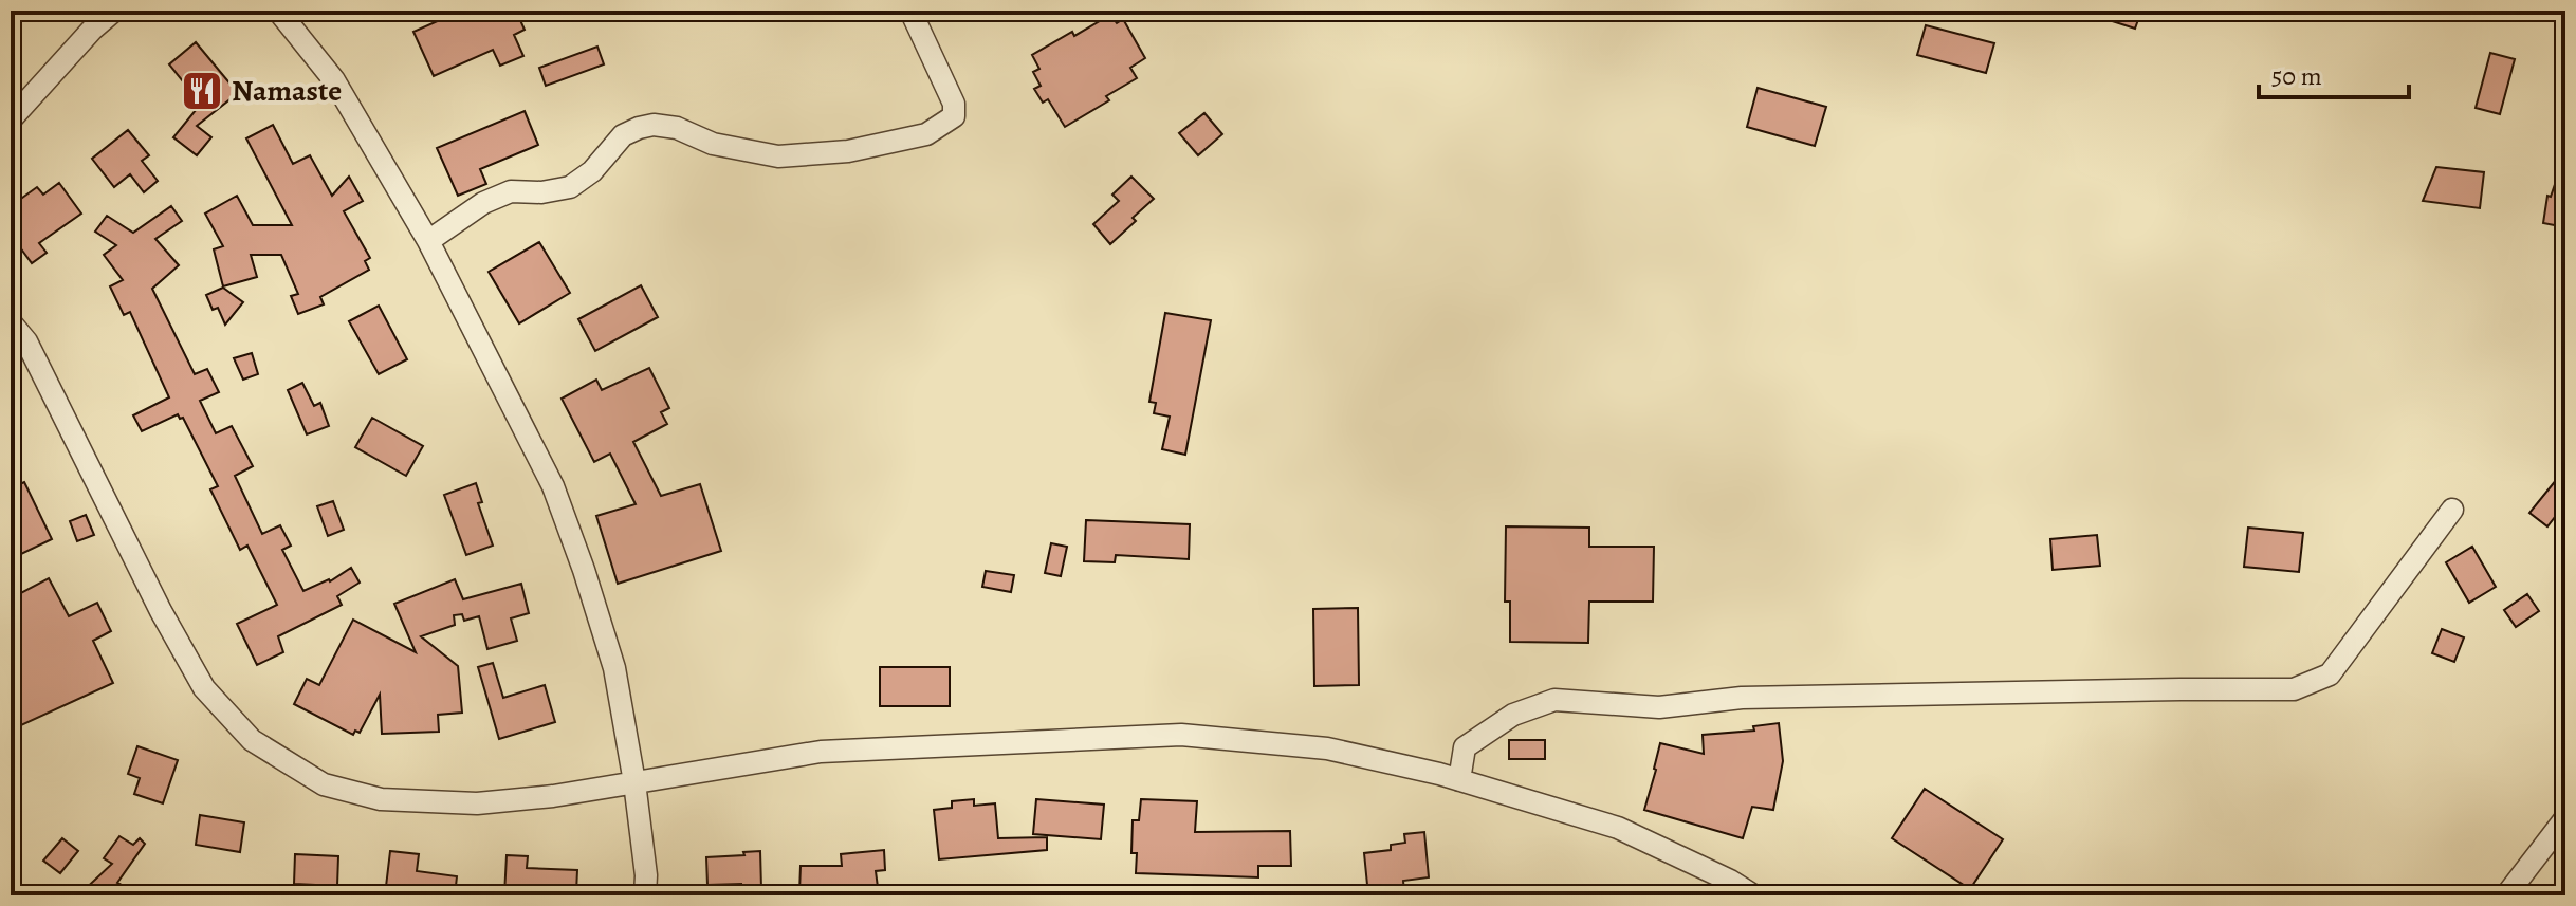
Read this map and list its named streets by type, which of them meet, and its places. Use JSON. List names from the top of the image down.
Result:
{
  "places": {
    "restaurant": ["Namaste"]
  },
  "scale_bar": "50 m"
}
